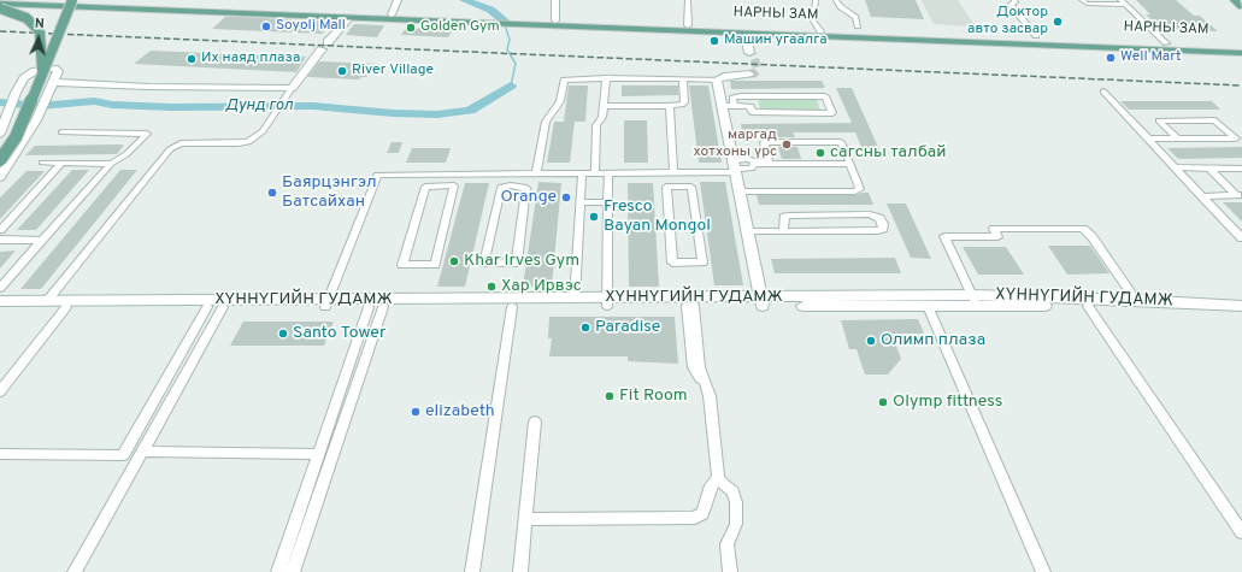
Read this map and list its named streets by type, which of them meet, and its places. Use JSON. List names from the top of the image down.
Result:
{
  "streets": {
    "main road": ["НАРНЫ ЗАМ", "ХҮННҮГИЙН ГУДАМЖ"]
  },
  "water": ["Дунд гол"],
  "places": [
    "Доктор авто засвар",
    "Soyolj Mall",
    "Golden Gym",
    "Машин угаалга",
    "Well Mart",
    "Их наяд плаза",
    "River Village",
    "маргад хотхоны үрс",
    "сагсны талбай",
    "Баярцэнгэл Батсайхан",
    "Orange",
    "Fresco Bayan Mongol",
    "Khar Irves Gym",
    "Хар Ирвэс",
    "Paradise",
    "Santo Tower",
    "Олимп плаза",
    "Fit Room",
    "Olymp fittness",
    "elizabeth"
  ],
  "north": "top"
}
